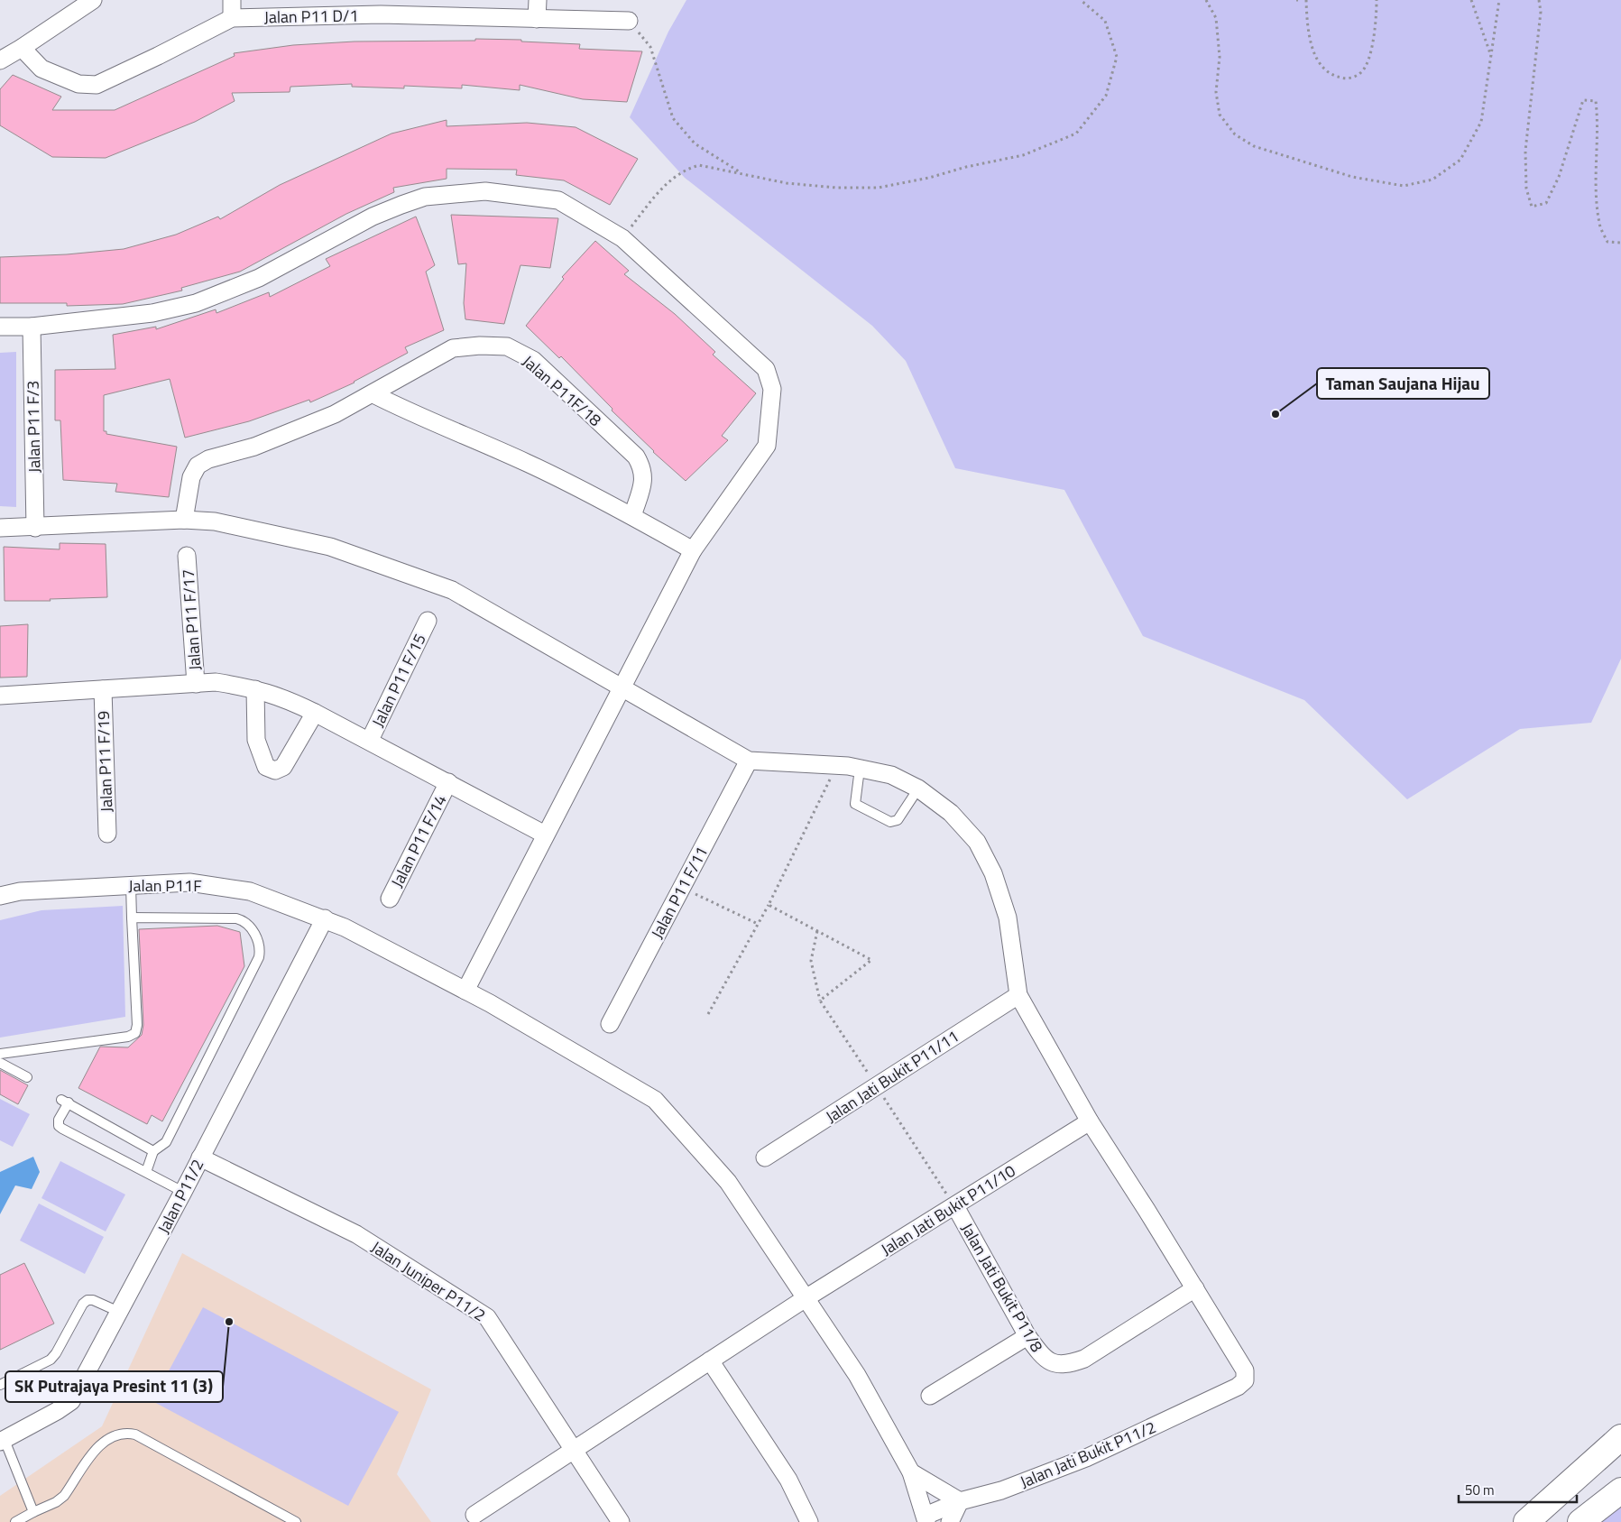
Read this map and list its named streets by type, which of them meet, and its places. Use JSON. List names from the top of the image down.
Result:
{
  "streets": {
    "street": [
      "Jalan P11 D/1",
      "Jalan P11F/18",
      "Jalan P11 F/3",
      "Jalan P11 F/17",
      "Jalan P11 F/15",
      "Jalan P11 F/19",
      "Jalan P11 F/14",
      "Jalan P11F",
      "Jalan P11 F/11",
      "Jalan Jati Bukit P11/11",
      "Jalan P11/2",
      "Jalan Jati Bukit P11/10",
      "Jalan Juniper P11/2",
      "Jalan Jati Bukit P11/8",
      "Jalan Jati Bukit P11/2"
    ]
  },
  "crossings": [
    ["Jalan P11F", "Jalan P11/2"],
    ["Jalan P11F", "Jalan Jati Bukit P11/10"],
    ["Jalan P11F", "Jalan Jati Bukit P11/2"],
    ["Jalan P11/2", "Jalan Juniper P11/2"],
    ["Jalan Jati Bukit P11/10", "Jalan Juniper P11/2"],
    ["Jalan Jati Bukit P11/10", "Jalan Jati Bukit P11/8"],
    ["Jalan Jati Bukit P11/8", "Jalan Jati Bukit P11/2"]
  ],
  "places": ["Taman Saujana Hijau", "SK Putrajaya Presint 11 (3)"],
  "scale_bar": "50 m"
}
